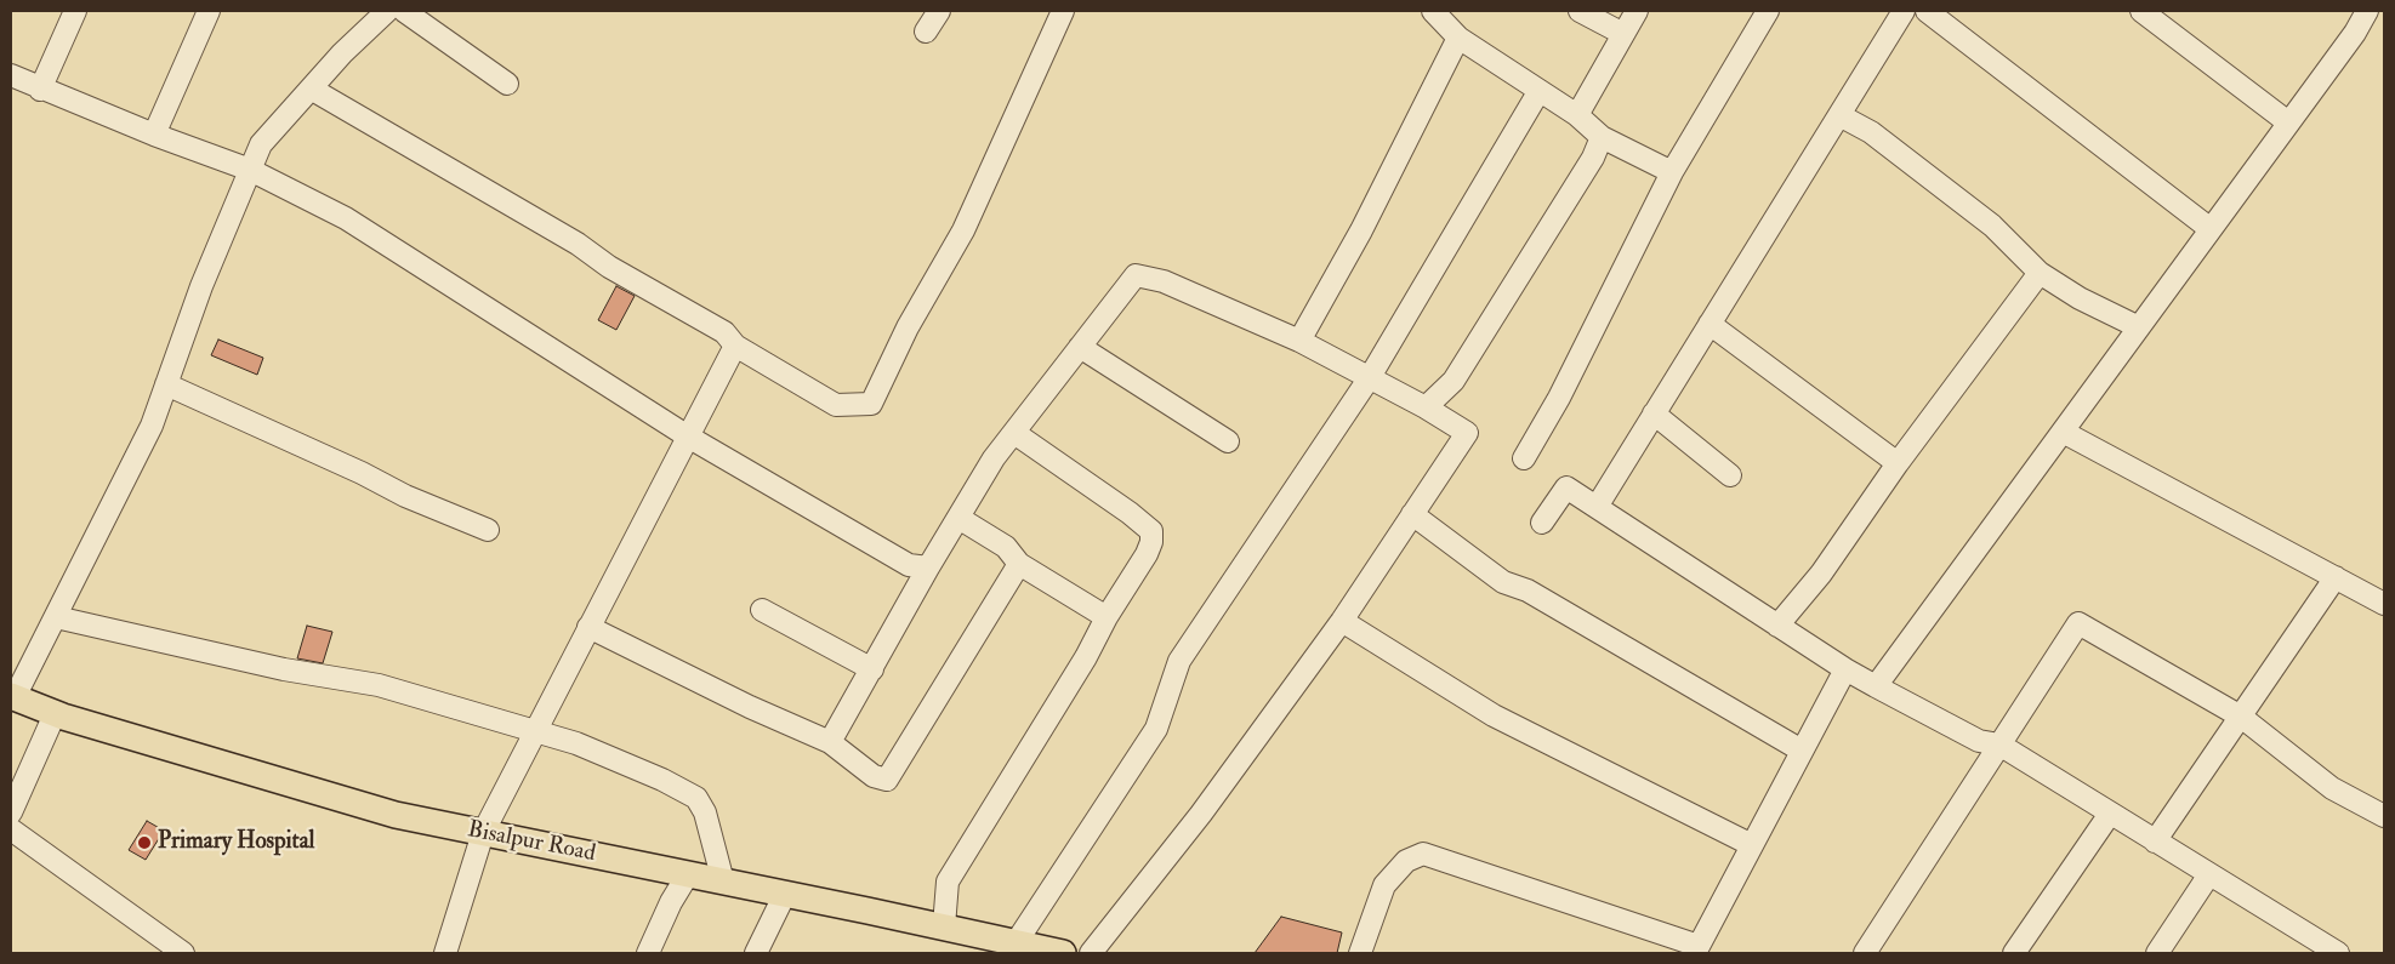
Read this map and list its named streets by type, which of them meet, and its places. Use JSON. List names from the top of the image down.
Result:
{
  "streets": {
    "main road": ["Bisalpur Road"]
  },
  "places": ["Primary Hospital"]
}
